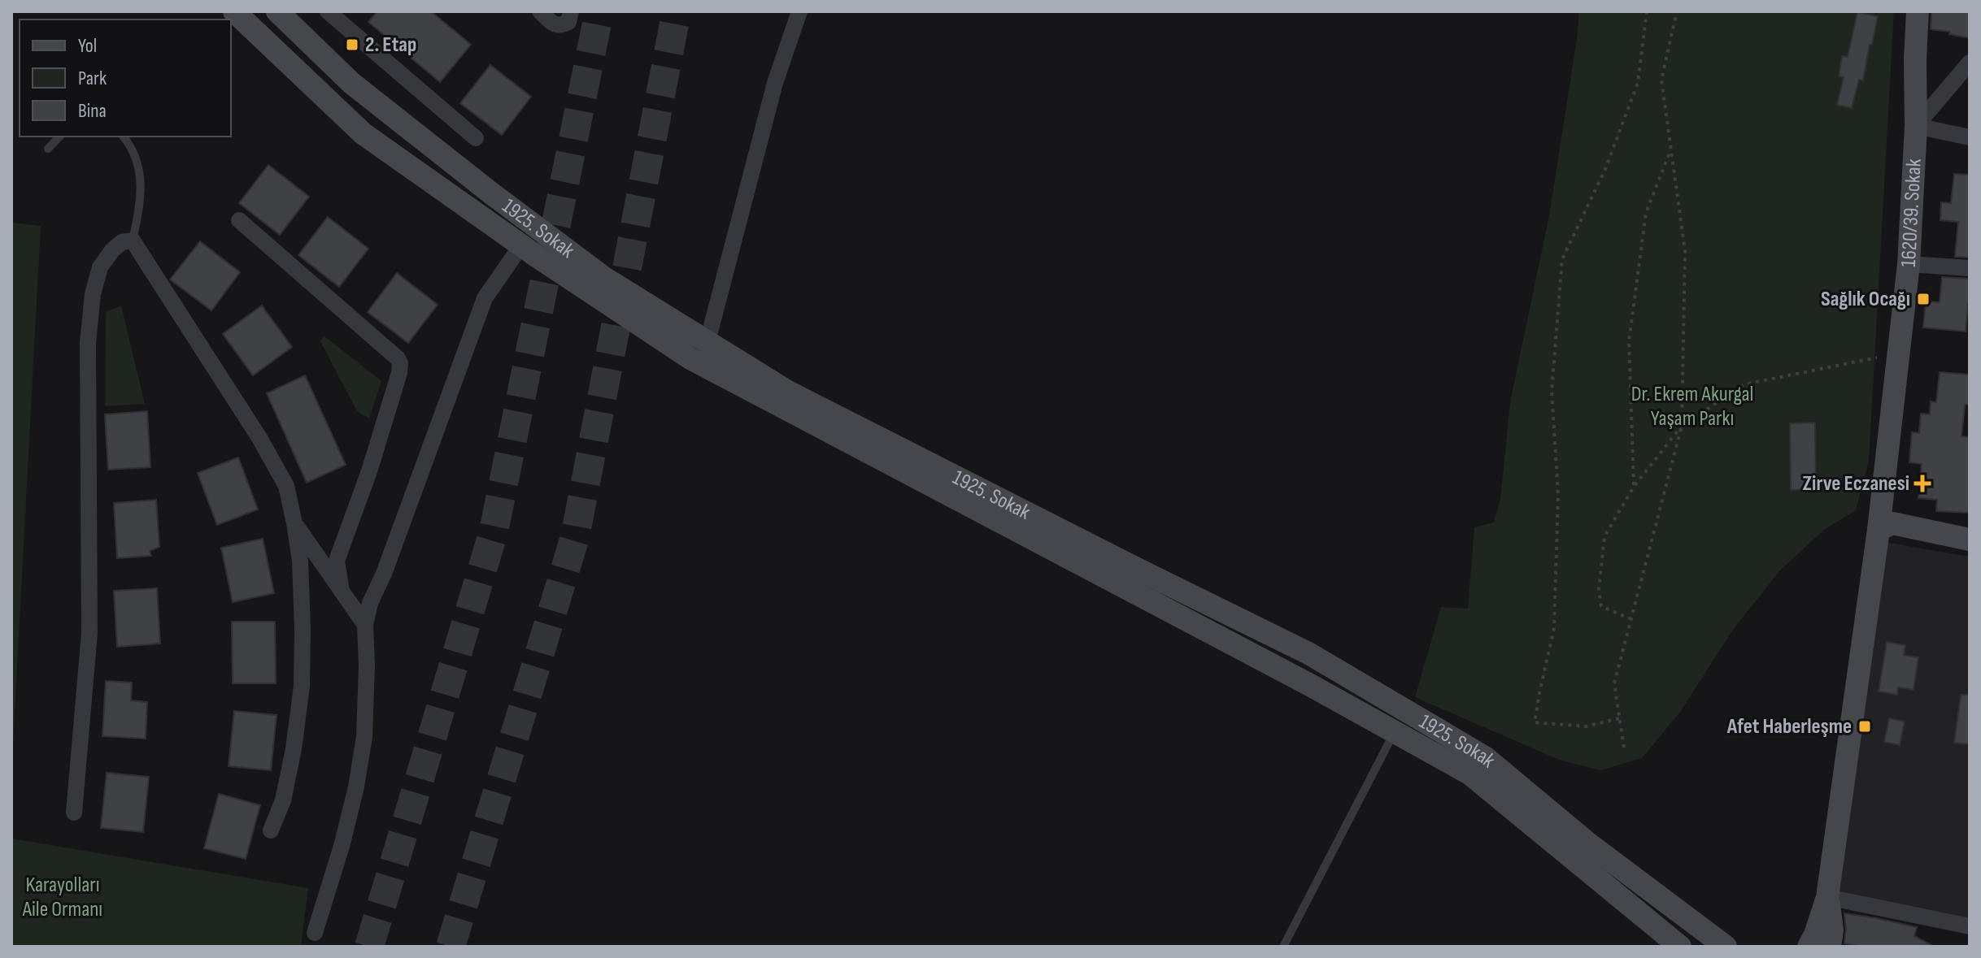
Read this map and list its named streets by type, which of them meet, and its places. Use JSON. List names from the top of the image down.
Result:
{
  "streets": {
    "main road": ["1620/39. Sokak", "1925. Sokak"]
  },
  "parks": ["Dr. Ekrem Akurgal Yaşam Parkı", "Karayolları Aile Ormanı"],
  "places": {
    "transit": ["2. Etap", "Sağlık Ocağı", "Afet Haberleşme"],
    "health": ["Zirve Eczanesi"]
  },
  "legend": ["Yol", "Park", "Bina"]
}
